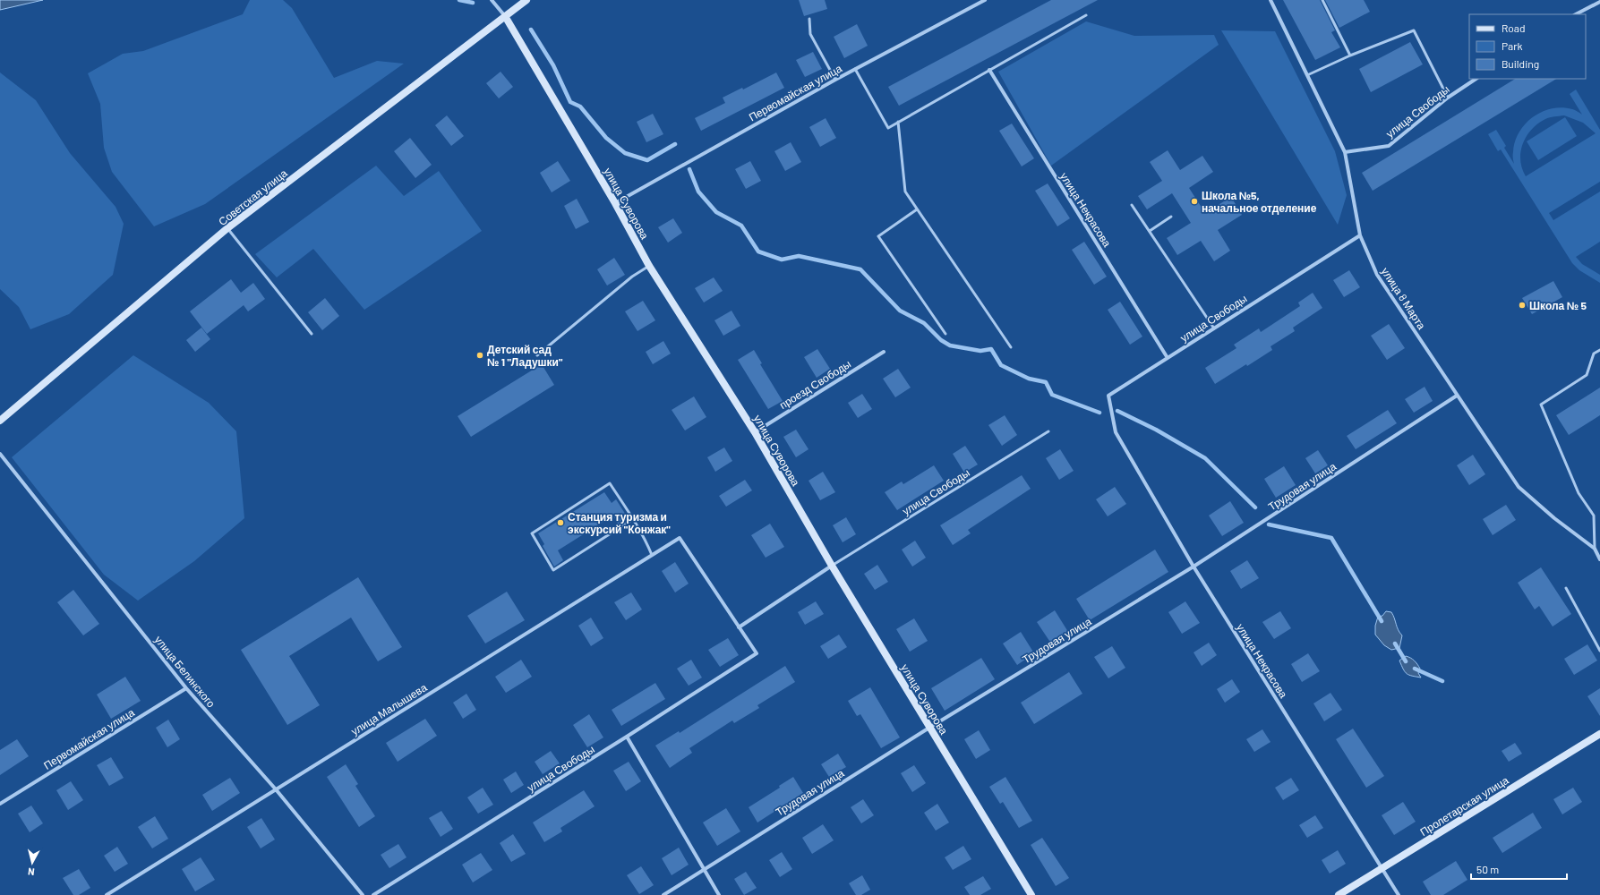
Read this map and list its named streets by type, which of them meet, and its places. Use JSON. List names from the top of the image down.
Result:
{
  "streets": {
    "main road": ["Советская улица", "улица Суворова", "Пролетарская улица"],
    "street": [
      "Первомайская улица",
      "улица Свободы",
      "улица Некрасова",
      "улица 8 Марта",
      "проезд Свободы",
      "Трудовая улица",
      "улица Белинского",
      "улица Малышева"
    ]
  },
  "crossings": [
    ["Первомайская улица", "улица Суворова"],
    ["Первомайская улица", "улица Белинского"],
    ["улица Свободы", "улица Суворова"],
    ["улица Свободы", "улица Некрасова"],
    ["улица Свободы", "улица 8 Марта"],
    ["улица Свободы", "улица Малышева"],
    ["Советская улица", "улица Суворова"],
    ["улица Суворова", "проезд Свободы"],
    ["улица Суворова", "Трудовая улица"],
    ["улица Некрасова", "Трудовая улица"],
    ["улица Некрасова", "Пролетарская улица"],
    ["улица 8 Марта", "Трудовая улица"],
    ["улица Белинского", "улица Малышева"]
  ],
  "places": [
    "Школа №5, начальное отделение",
    "Школа № 5",
    "Детский сад № 1 \"Ладушки\"",
    "Станция туризма и экскурсий \"Конжак\""
  ],
  "legend": ["Road", "Park", "Building"],
  "scale_bar": "50 m",
  "north": "bottom"
}
